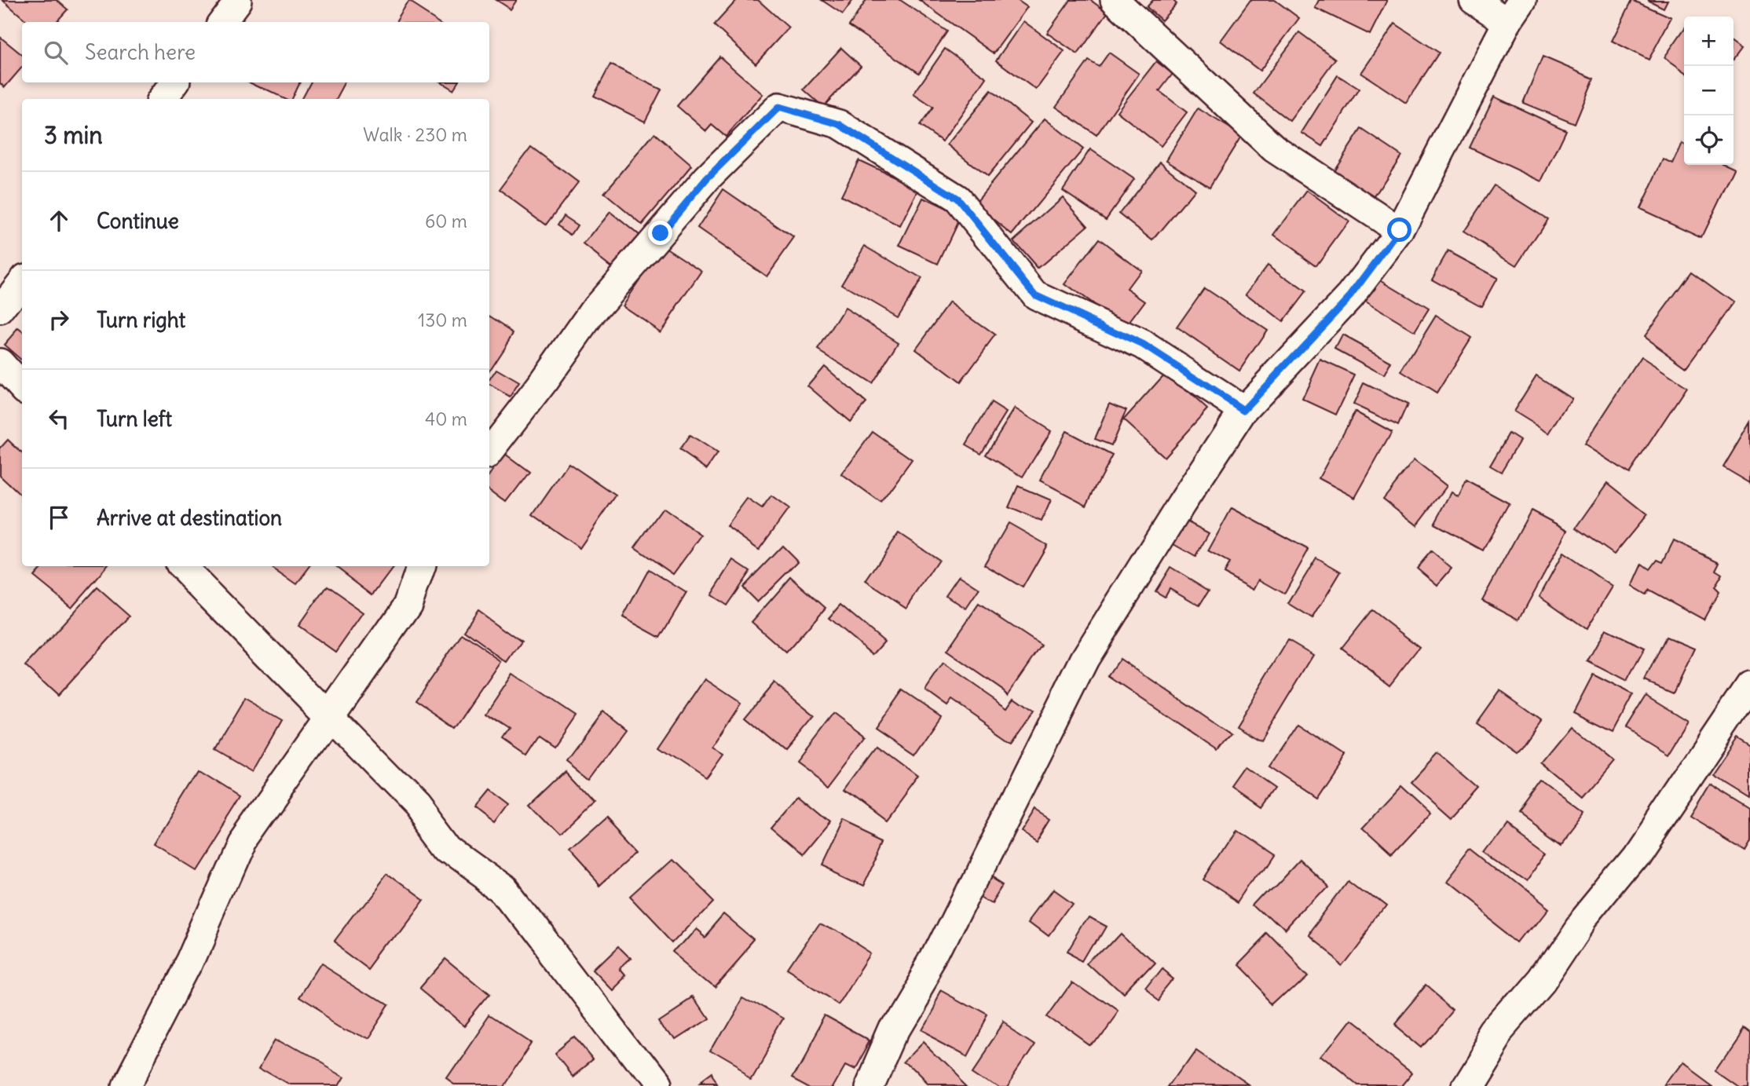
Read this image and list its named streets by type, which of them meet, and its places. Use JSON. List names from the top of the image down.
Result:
{
  "page": {
    "map_buttons": ["+", "−"],
    "search": "Search here",
    "heading": ["3 min", "Walk · 230 m"],
    "list": [
      ["Continue", "60 m"],
      ["Turn right", "130 m"],
      ["Turn left", "40 m"],
      "Arrive at destination"
    ]
  }
}
